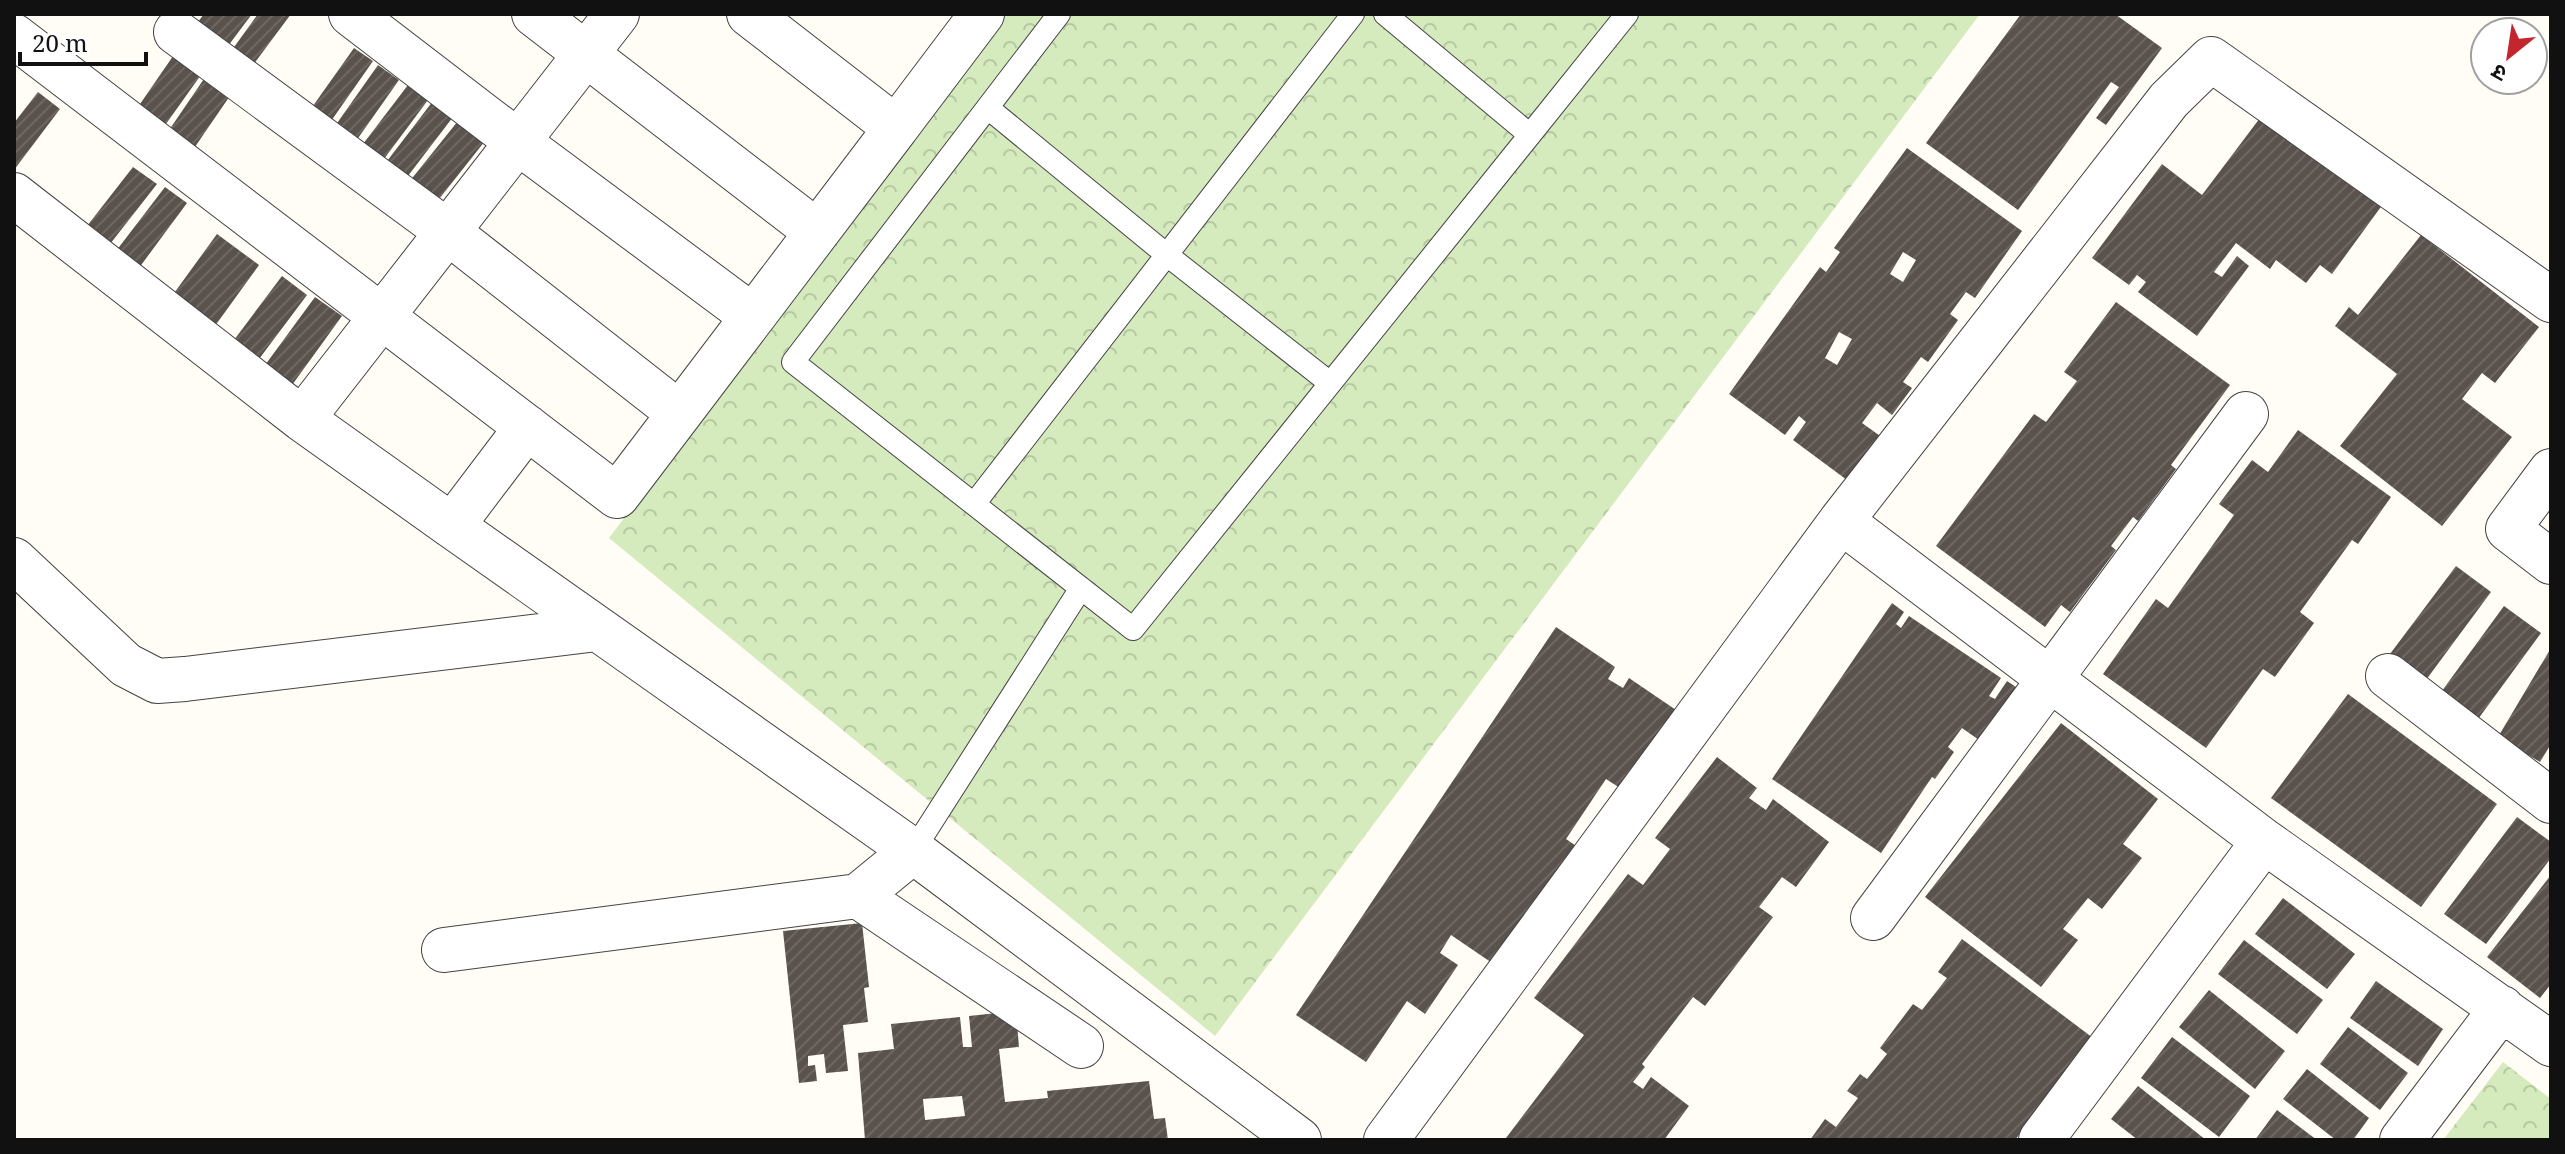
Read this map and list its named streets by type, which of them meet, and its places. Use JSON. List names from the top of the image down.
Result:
{
  "scale_bar": "20 m",
  "north": "bottom left"
}
